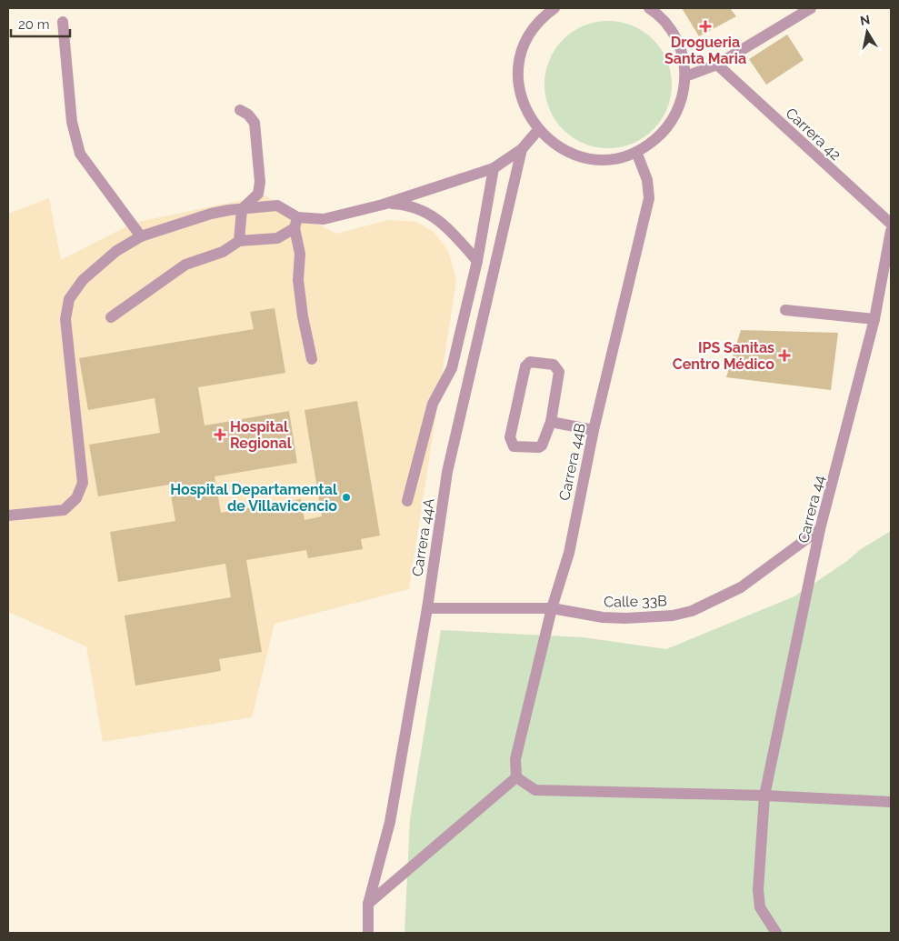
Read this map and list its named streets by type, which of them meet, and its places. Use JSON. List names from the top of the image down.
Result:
{
  "streets": {
    "street": [
      "Carrera 42",
      "Carrera 44B",
      "Carrera 44",
      "Carrera 44A",
      "Calle 33B"
    ]
  },
  "crossings": [
    ["Carrera 44B", "Calle 33B"],
    ["Carrera 44", "Calle 33B"],
    ["Carrera 44A", "Calle 33B"]
  ],
  "places": {
    "health": ["Drogueria Santa Maria", "IPS Sanitas Centro Médico", "Hospital Regional"],
    "other": ["Hospital Departamental de Villavicencio"]
  },
  "scale_bar": "20 m",
  "north": "top"
}
